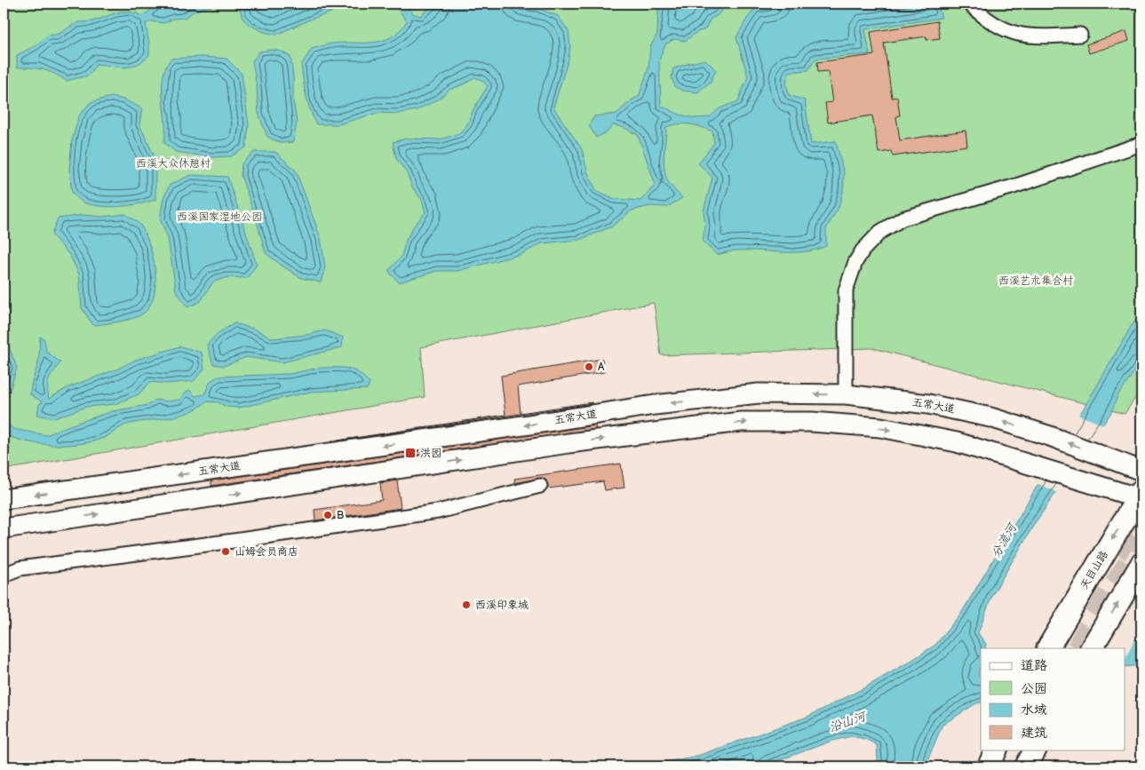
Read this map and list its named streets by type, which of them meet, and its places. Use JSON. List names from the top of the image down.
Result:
{
  "streets": {
    "main road": ["五常大道", "天目山路"]
  },
  "water": ["分流河", "沿山河"],
  "parks": ["西溪大众休憩村", "西溪国家湿地公园", "西溪艺术集合村"],
  "places": {
    "other": [
      "A",
      "B",
      "山姆会员商店",
      "西溪印象城"
    ],
    "transit": ["洪园"]
  },
  "legend": [
    "道路",
    "公园",
    "水域",
    "建筑"
  ]
}
